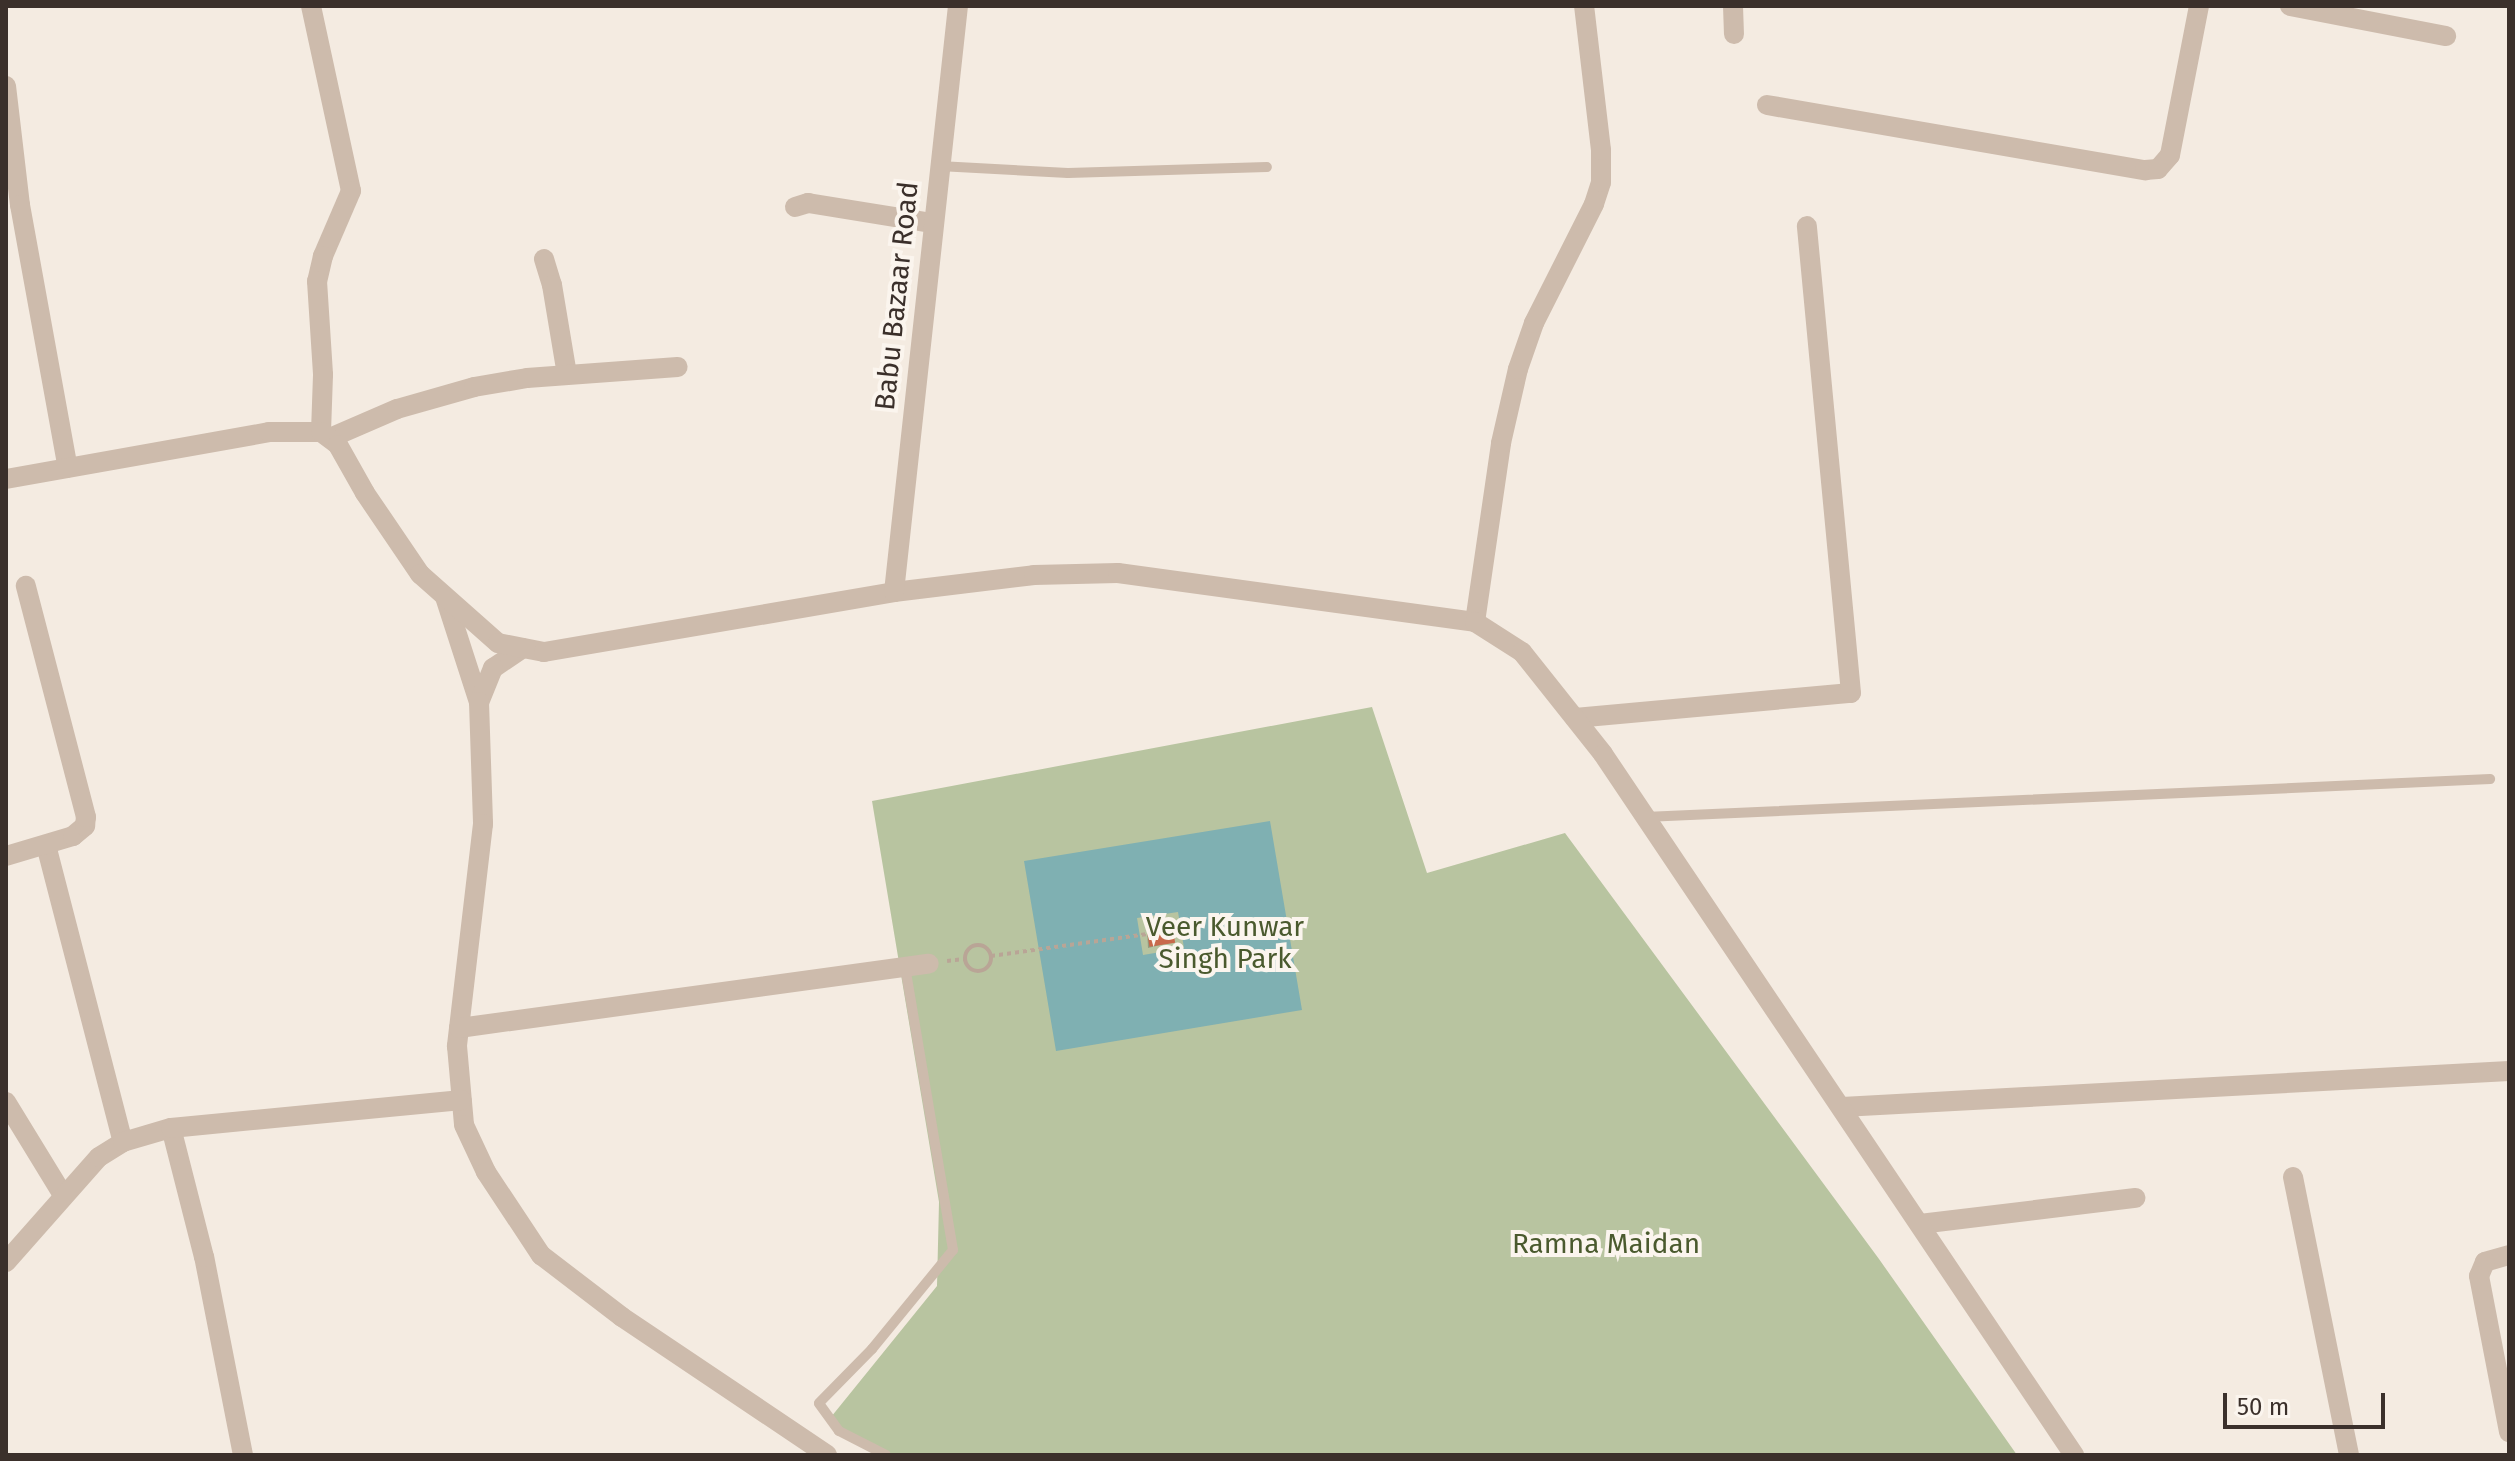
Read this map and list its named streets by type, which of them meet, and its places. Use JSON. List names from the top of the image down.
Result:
{
  "streets": {
    "street": ["Babu Bazaar Road"]
  },
  "parks": ["Veer Kunwar Singh Park", "Ramna Maidan"],
  "scale_bar": "50 m"
}
